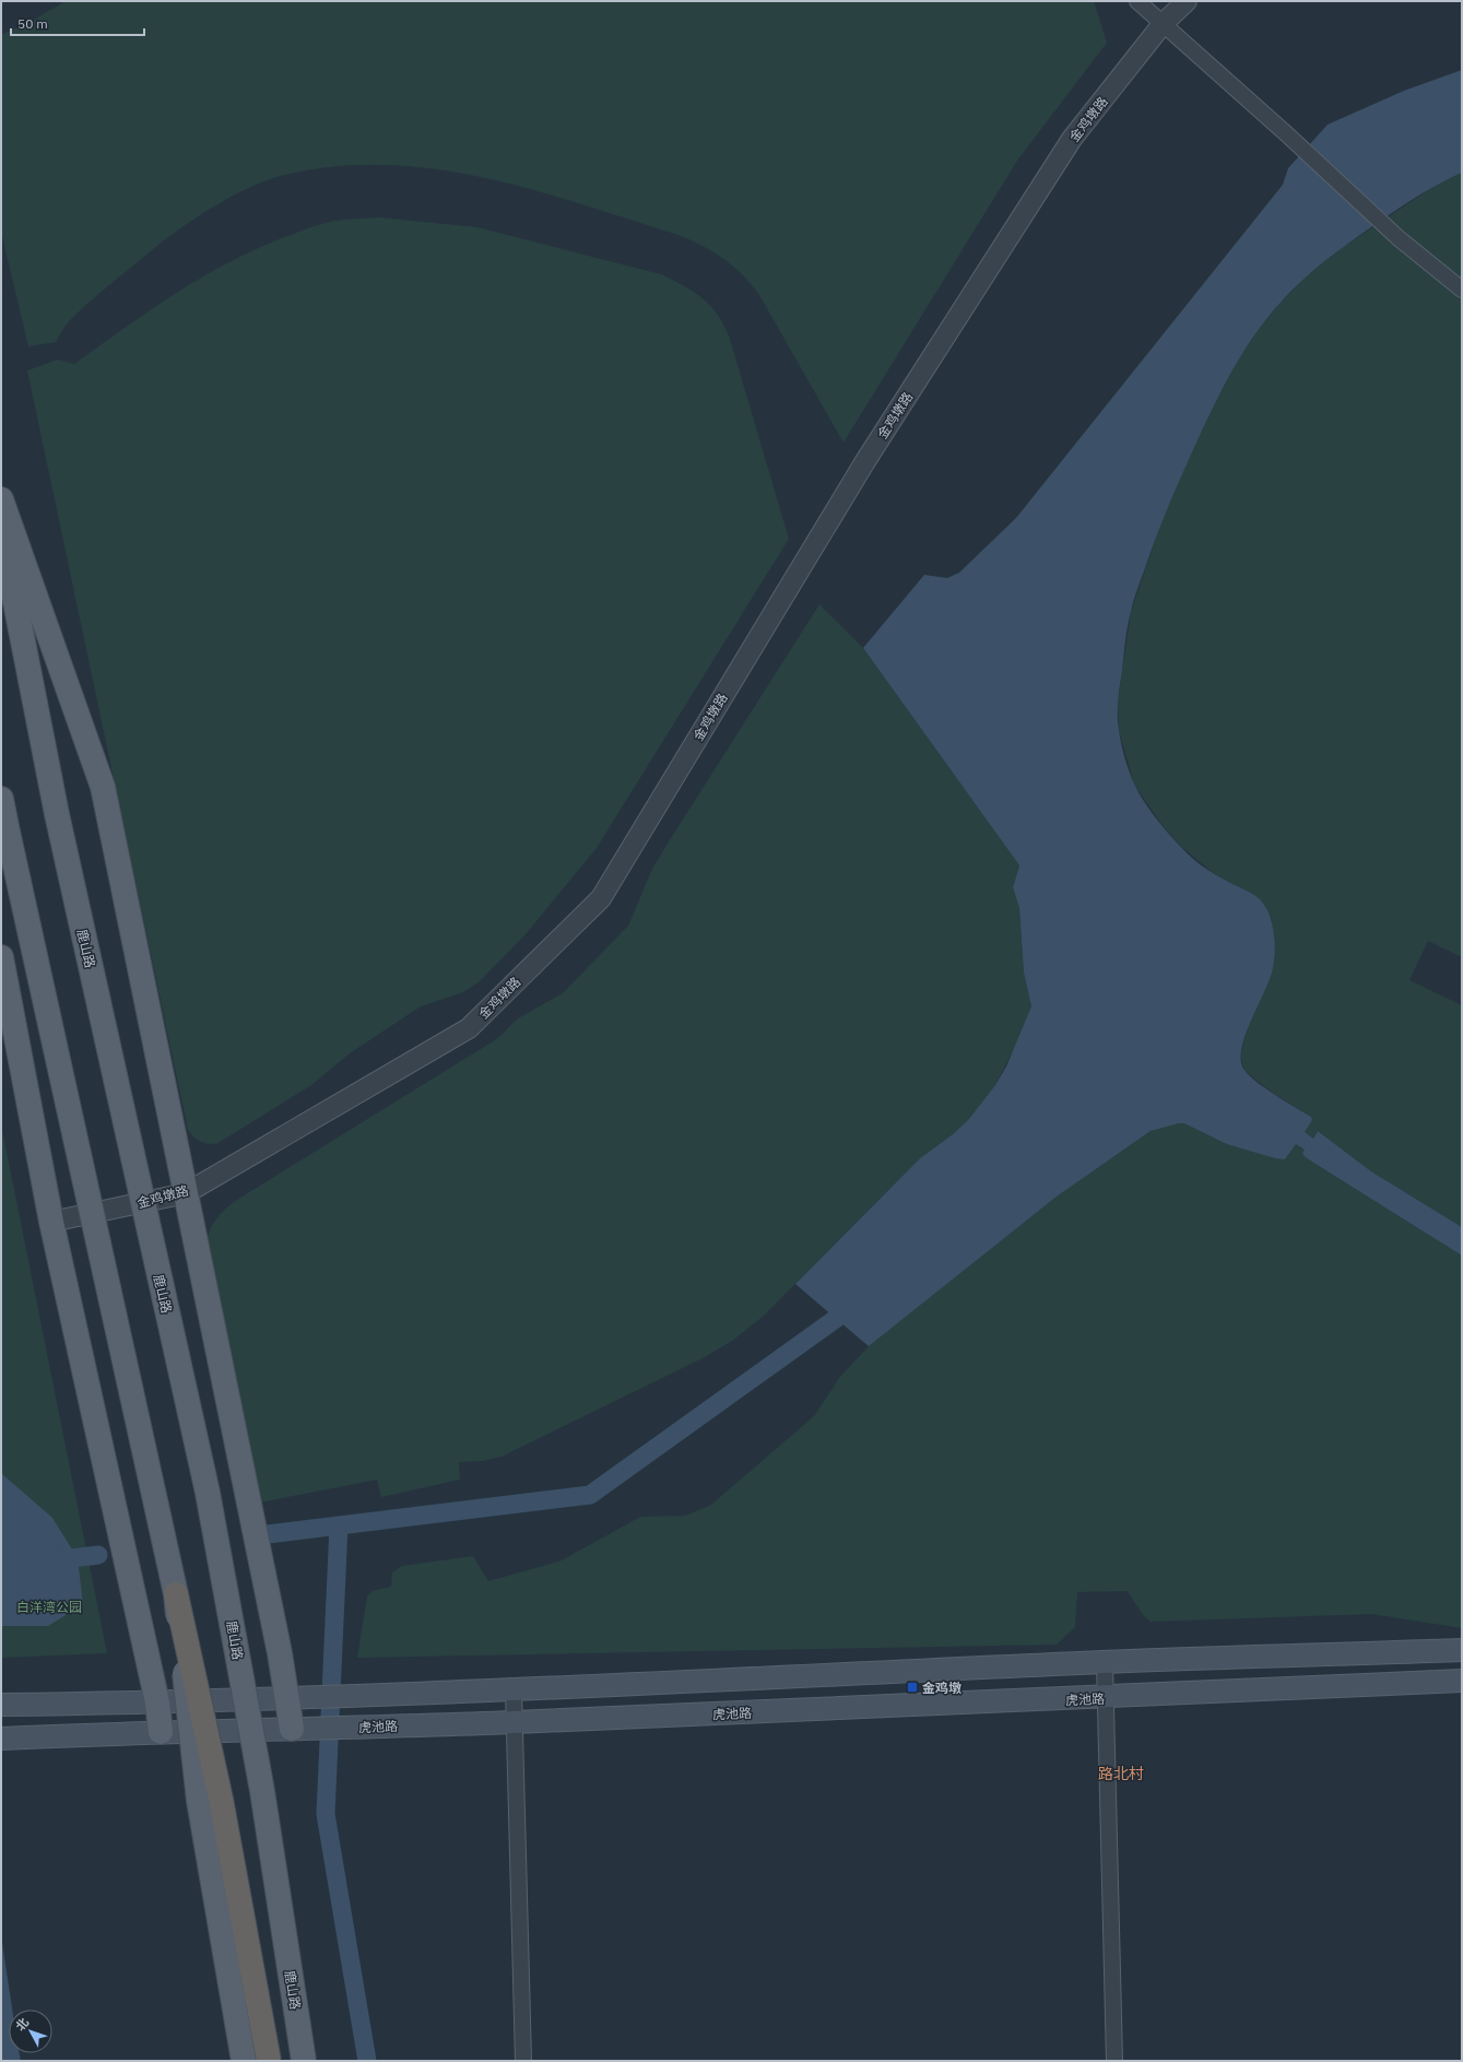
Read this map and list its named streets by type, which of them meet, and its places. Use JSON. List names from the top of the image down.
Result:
{
  "streets": {
    "main road": ["鹿山路", "虎池路"],
    "street": ["金鸡墩路"]
  },
  "districts": ["路北村"],
  "parks": ["白洋湾公园"],
  "places": {
    "transit": ["金鸡墩"]
  },
  "scale_bar": "50 m",
  "north": "top left"
}
